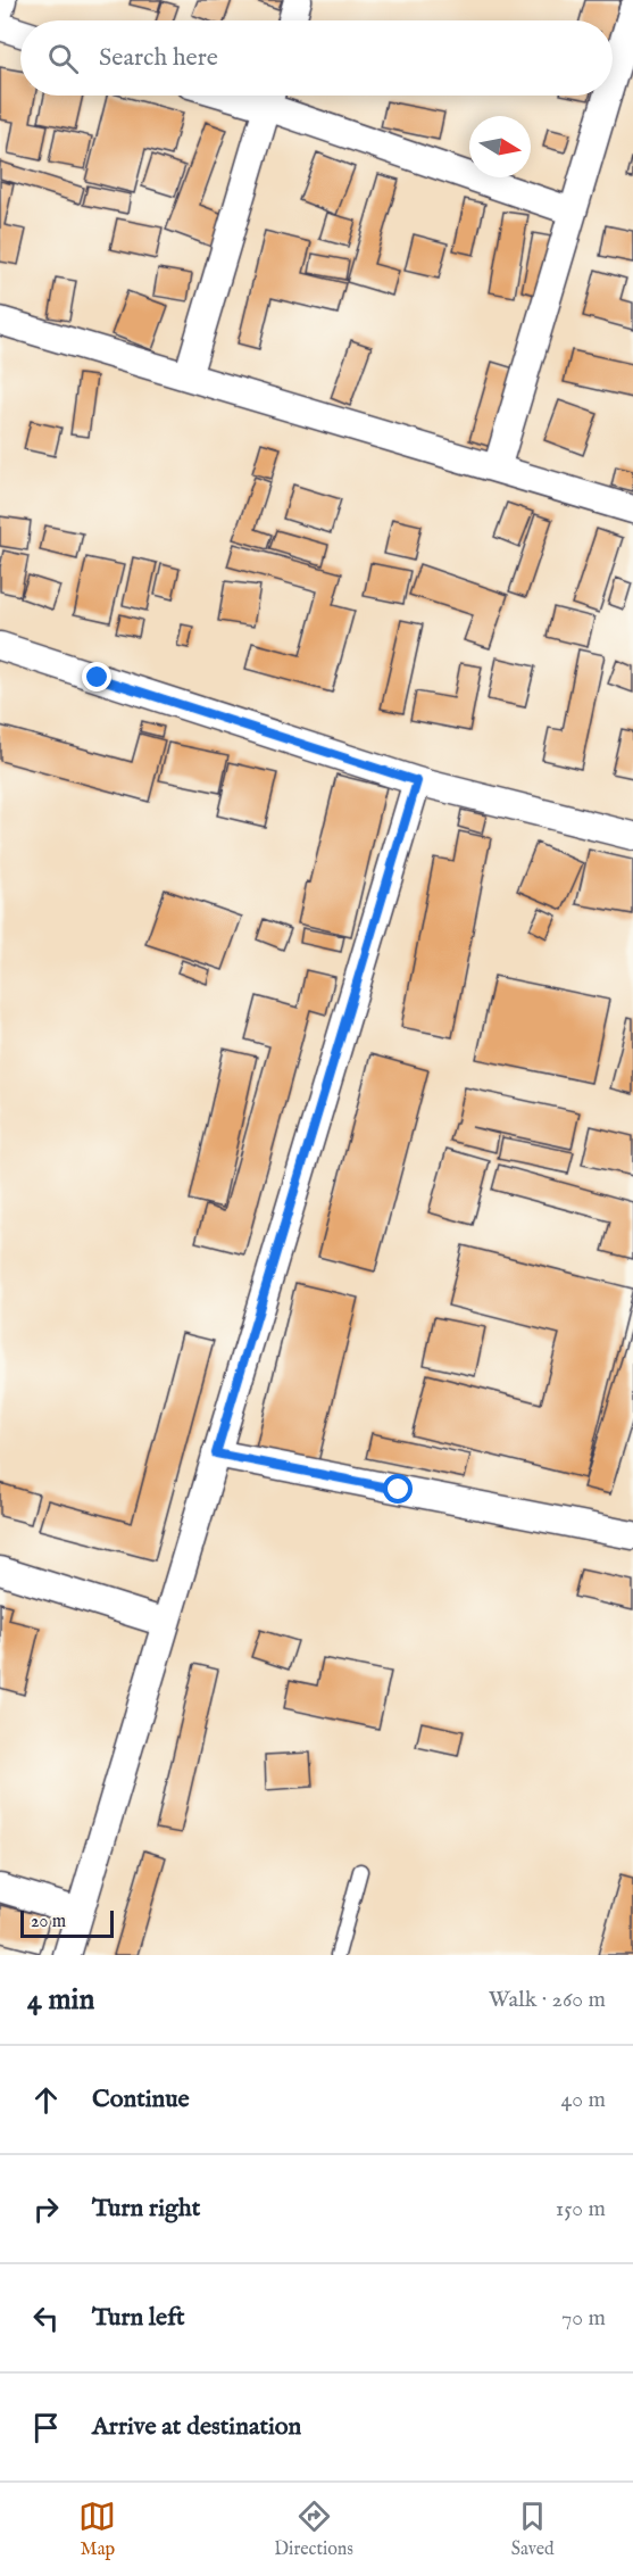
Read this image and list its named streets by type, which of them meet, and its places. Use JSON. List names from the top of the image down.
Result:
{
  "scale_bar": "20 m",
  "north": "right",
  "page": {
    "search": "Search here",
    "scale": "20 m",
    "heading": ["4 min", "Walk · 260 m"],
    "list": [
      ["Continue", "40 m"],
      ["Turn right", "150 m"],
      ["Turn left", "70 m"],
      "Arrive at destination"
    ],
    "nav": ["Map", "Directions", "Saved"]
  }
}
